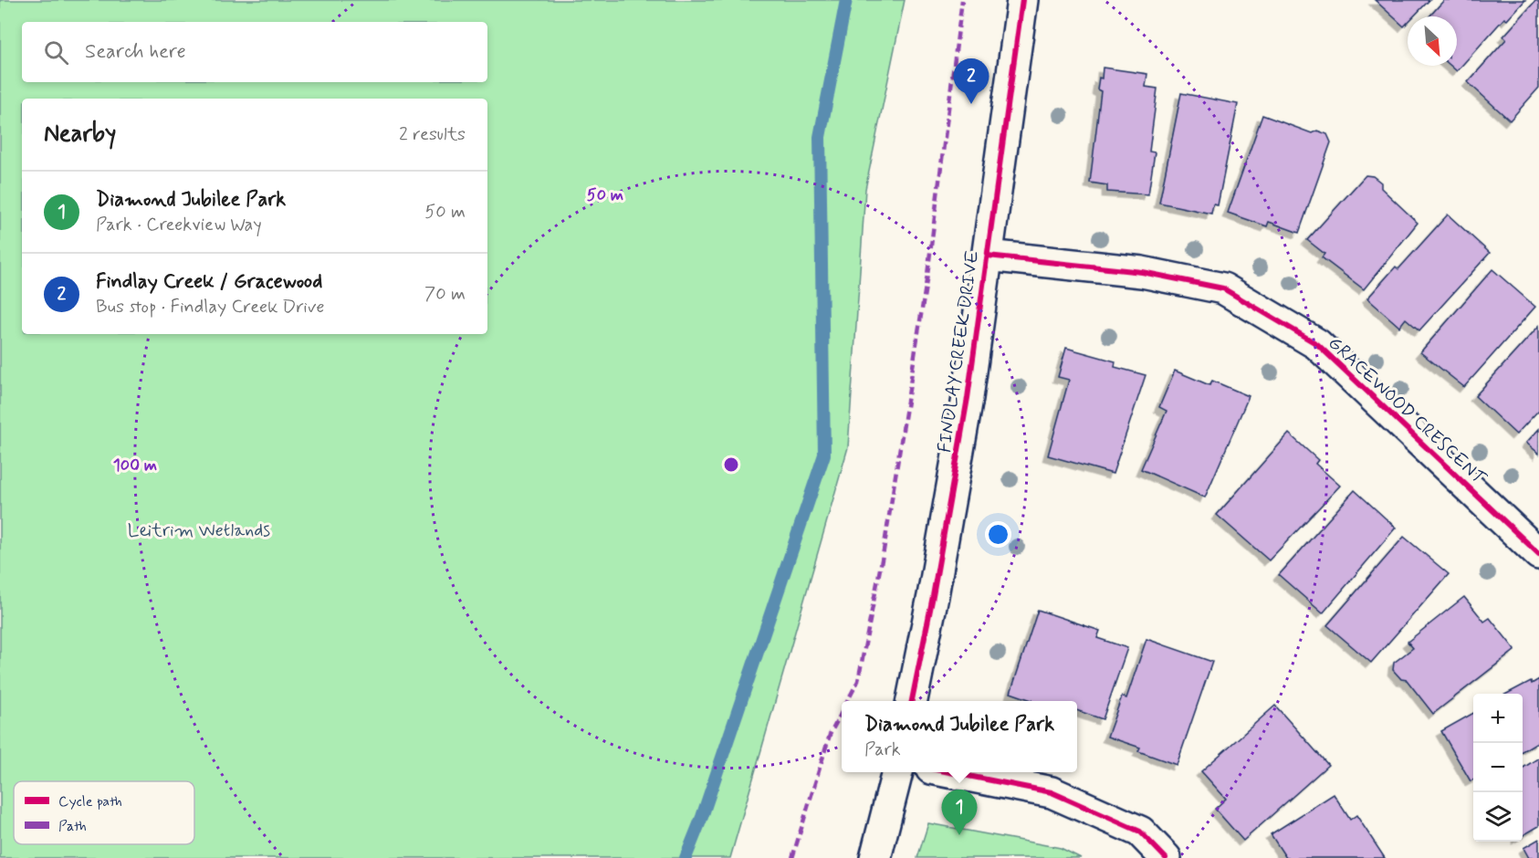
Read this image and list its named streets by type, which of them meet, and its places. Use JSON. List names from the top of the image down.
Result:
{
  "streets": {
    "street": ["FINDLAY CREEK DRIVE", "GRACEWOOD CRESCENT"]
  },
  "crossings": [
    ["FINDLAY CREEK DRIVE", "GRACEWOOD CRESCENT"]
  ],
  "parks": ["Leitrim Wetlands"],
  "legend": ["Cycle path", "Path"],
  "north": "bottom right",
  "page": {
    "search": "Search here",
    "pins": ["2", "1"],
    "heading": ["Nearby", "2 results"],
    "list": [
      {
        "mark": "1",
        "name": "Diamond Jubilee Park",
        "note": "Park · Creekview Way",
        "value": "50 m"
      },
      {
        "mark": "2",
        "name": "Findlay Creek / Gracewood",
        "note": "Bus stop · Findlay Creek Drive",
        "value": "70 m"
      }
    ],
    "map_buttons": ["+", "−"],
    "popup": ["Diamond Jubilee Park", "Park"]
  },
  "rings": ["50 m", "100 m"]
}
